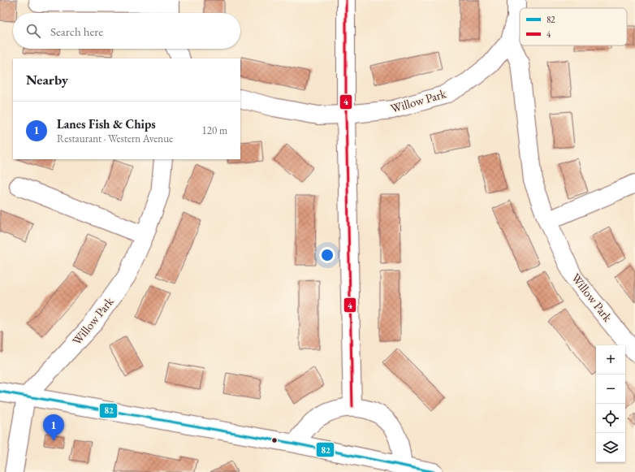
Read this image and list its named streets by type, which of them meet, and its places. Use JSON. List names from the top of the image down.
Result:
{
  "streets": {
    "street": ["Willow Park"]
  },
  "lines": ["transit line 4", "transit line 82"],
  "legend": ["82", "4"],
  "page": {
    "search": "Search here",
    "heading": "Nearby",
    "list": [
      {
        "mark": "1",
        "name": "Lanes Fish & Chips",
        "note": "Restaurant · Western Avenue",
        "value": "120 m"
      }
    ],
    "map_buttons": ["+", "−"],
    "pins": "1"
  }
}
